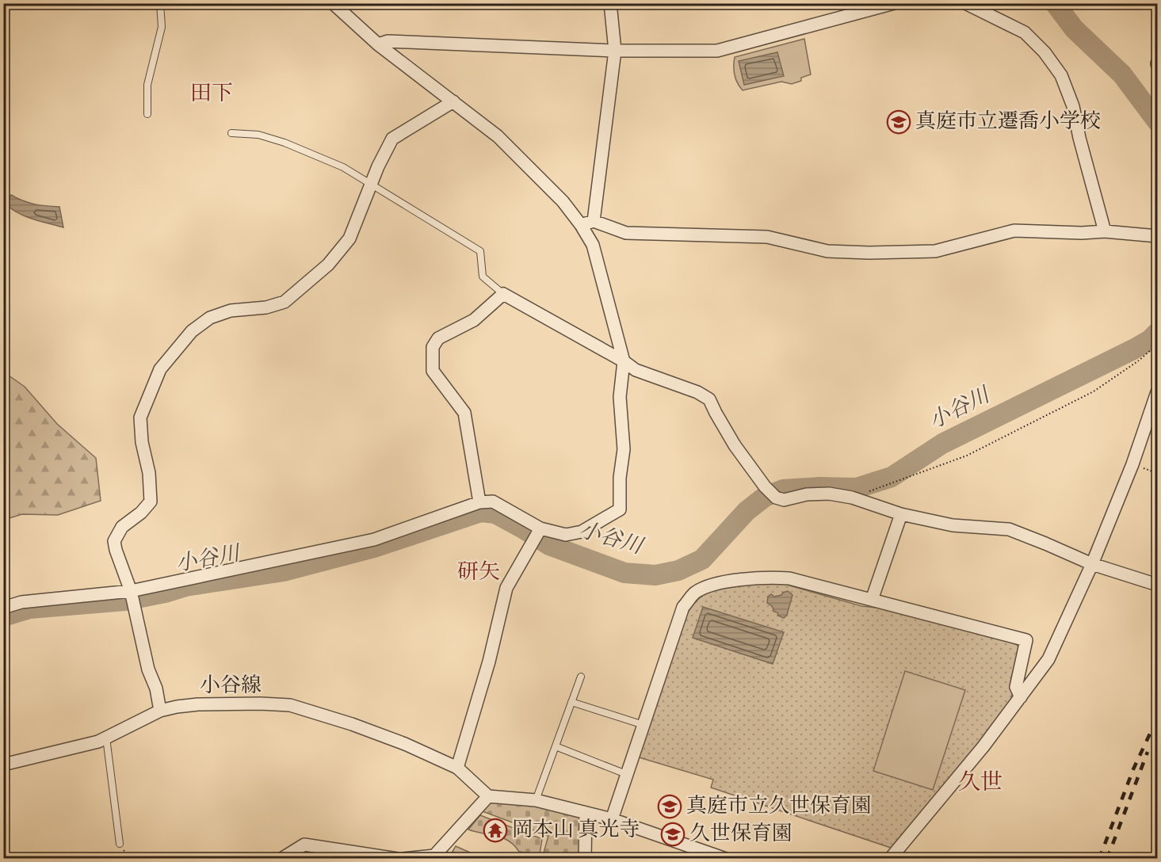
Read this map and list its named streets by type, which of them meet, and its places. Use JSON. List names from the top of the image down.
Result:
{
  "streets": {
    "street": ["小谷線"]
  },
  "districts": ["田下", "研矢", "久世"],
  "water": ["小谷川"],
  "places": {
    "school or university": ["真庭市立遷喬小学校", "真庭市立久世保育園", "久世保育園"],
    "temple": ["岡本山 真光寺"]
  }
}
